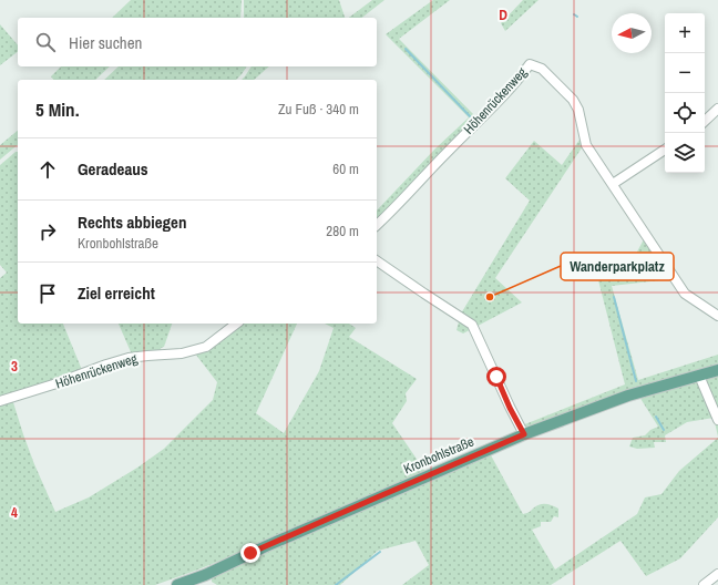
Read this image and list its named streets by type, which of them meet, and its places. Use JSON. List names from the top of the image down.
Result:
{
  "streets": {
    "main road": ["Kronbohlstraße"],
    "street": ["Höhenrückenweg"]
  },
  "places": ["Wanderparkplatz"],
  "north": "left",
  "page": {
    "map_buttons": ["+", "−"],
    "search": "Hier suchen",
    "heading": ["5 Min.", "Zu Fuß · 340 m"],
    "list": [
      ["Geradeaus", "60 m"],
      ["Rechts abbiegen", "Kronbohlstraße", "280 m"],
      "Ziel erreicht"
    ]
  },
  "grid": {
    "columns": ["D"],
    "rows": ["3", "4"]
  }
}
